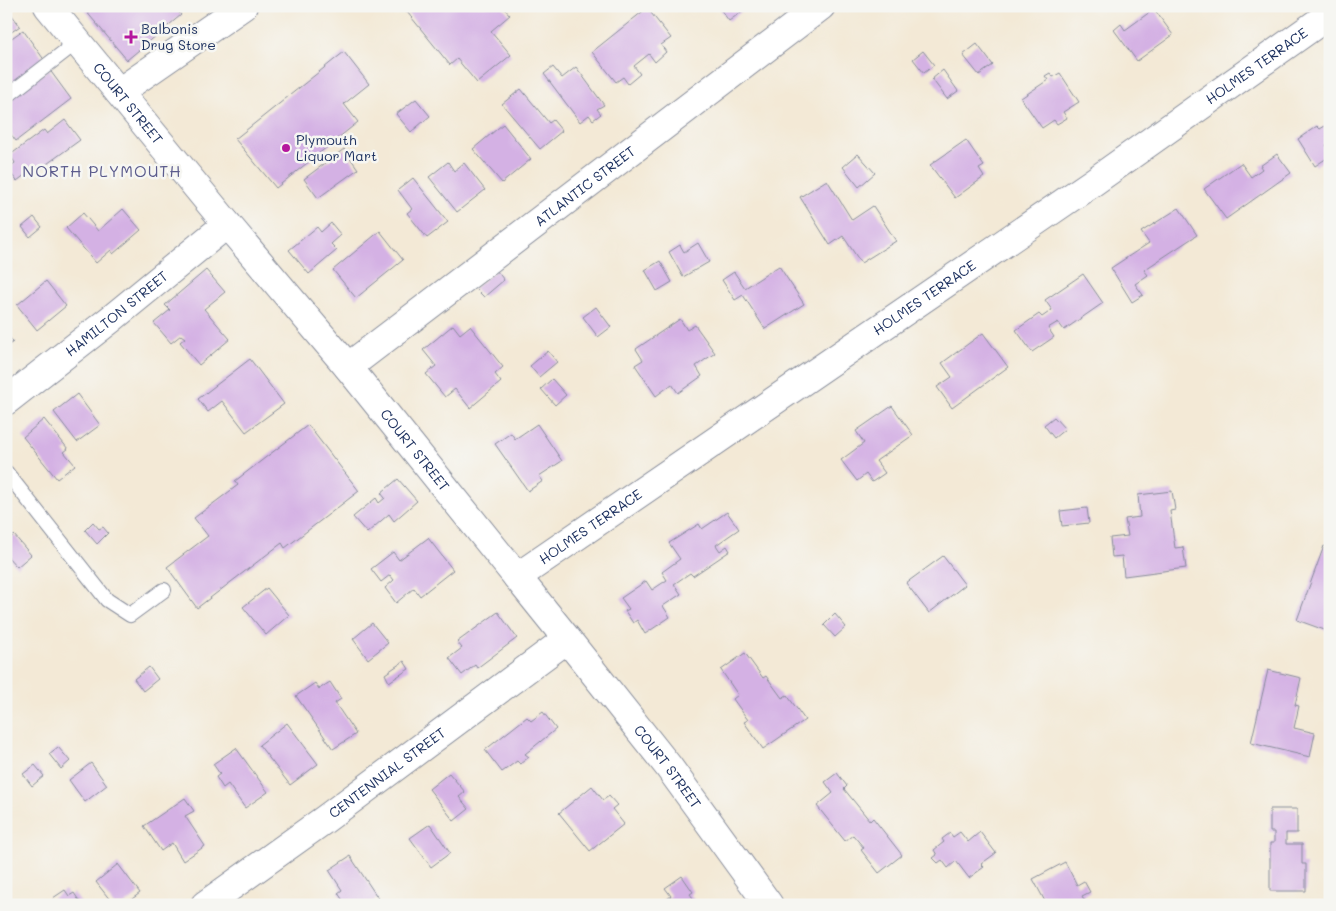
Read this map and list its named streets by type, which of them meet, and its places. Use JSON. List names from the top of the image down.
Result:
{
  "streets": {
    "street": [
      "HOLMES TERRACE",
      "COURT STREET",
      "ATLANTIC STREET",
      "HAMILTON STREET",
      "CENTENNIAL STREET"
    ]
  },
  "crossings": [
    ["HOLMES TERRACE", "COURT STREET"],
    ["COURT STREET", "ATLANTIC STREET"],
    ["COURT STREET", "HAMILTON STREET"],
    ["COURT STREET", "CENTENNIAL STREET"]
  ],
  "districts": ["NORTH PLYMOUTH"],
  "places": {
    "health": ["Balbonis Drug Store"],
    "other": ["Plymouth Liquor Mart"]
  }
}
